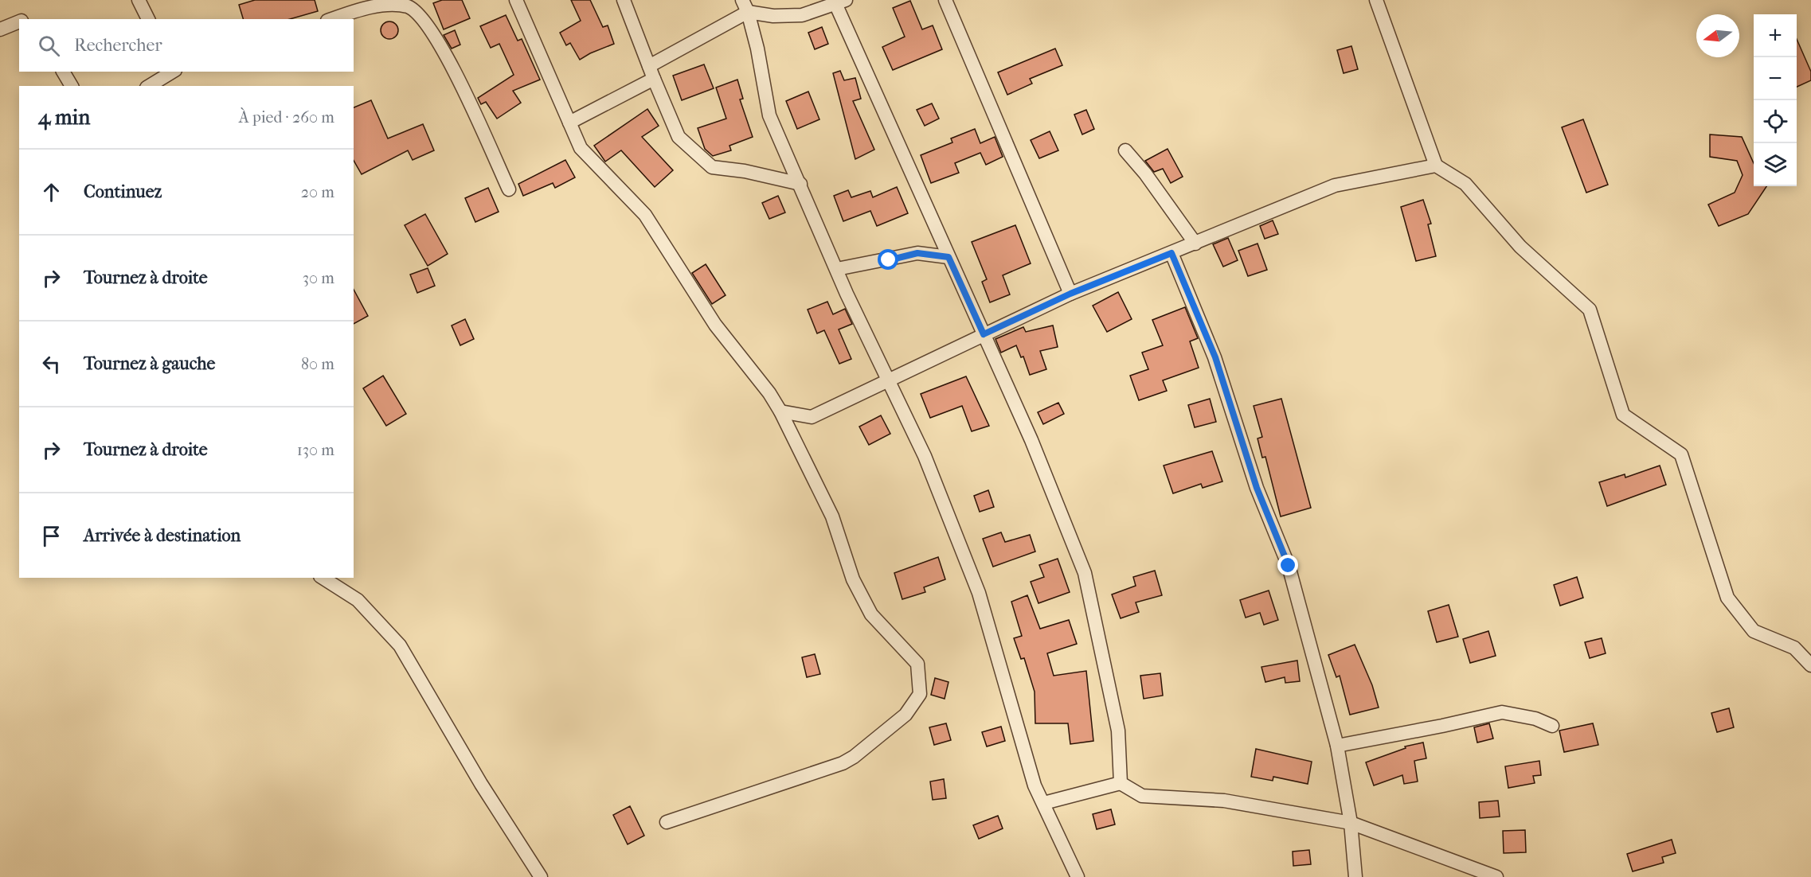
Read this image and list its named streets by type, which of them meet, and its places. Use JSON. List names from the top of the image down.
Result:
{
  "north": "left",
  "page": {
    "map_buttons": ["+", "−"],
    "search": "Rechercher",
    "heading": ["4 min", "À pied · 260 m"],
    "list": [
      ["Continuez", "20 m"],
      ["Tournez à droite", "30 m"],
      ["Tournez à gauche", "80 m"],
      ["Tournez à droite", "130 m"],
      "Arrivée à destination"
    ]
  }
}
